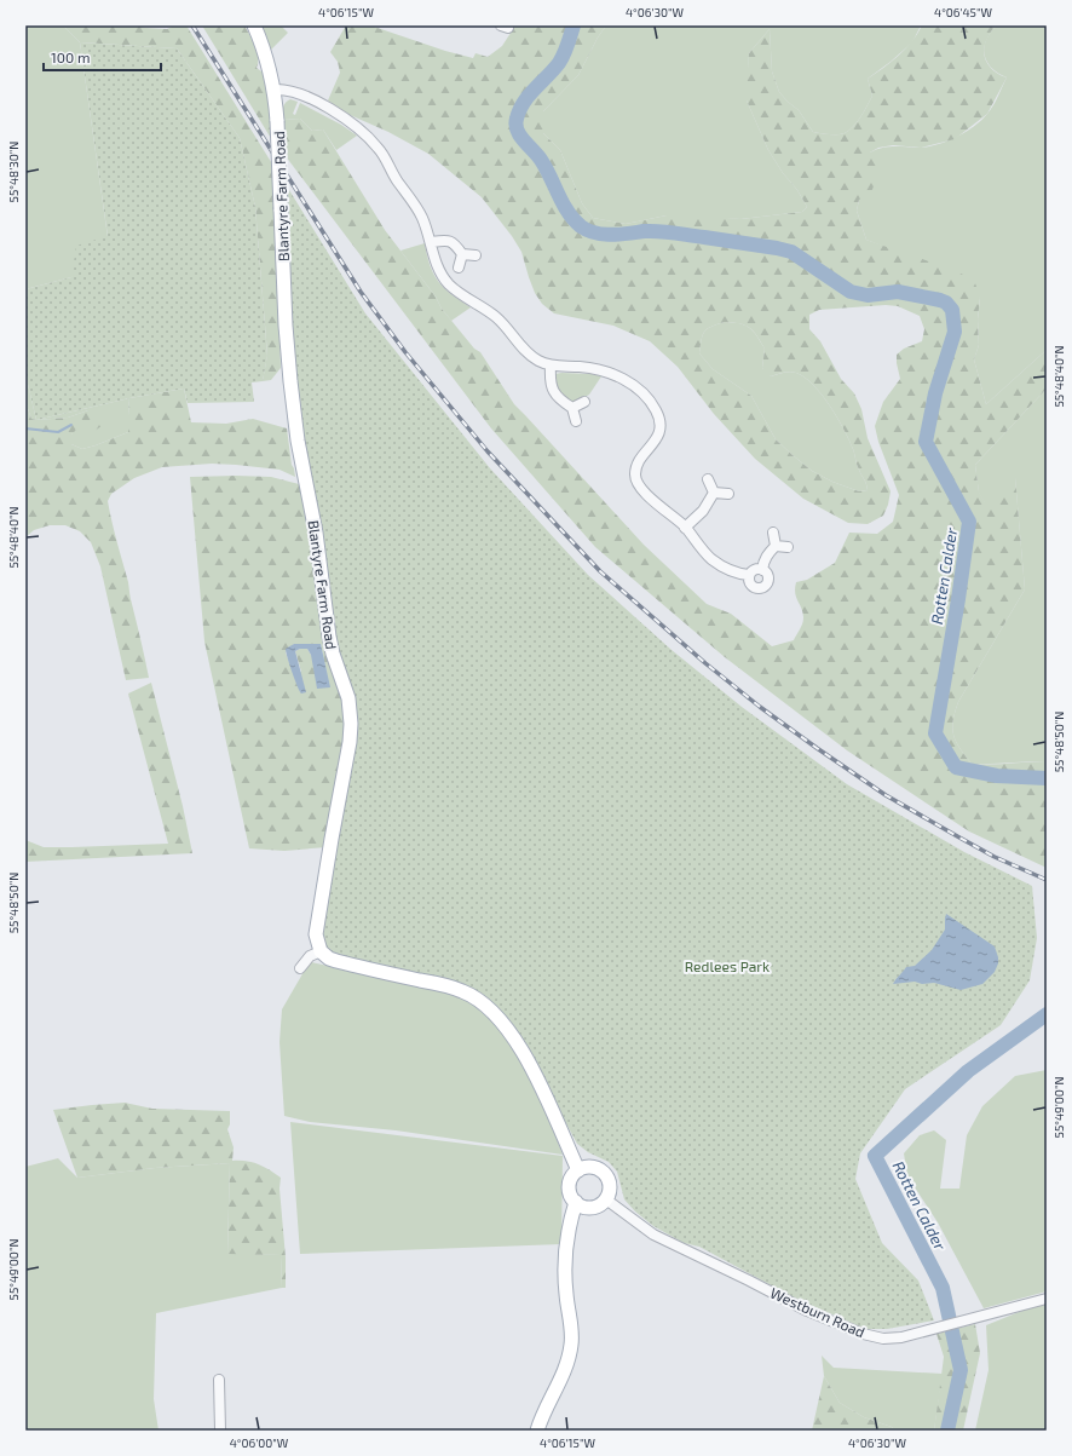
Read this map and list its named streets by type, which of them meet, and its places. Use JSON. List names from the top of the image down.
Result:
{
  "streets": {
    "main road": ["Blantyre Farm Road"],
    "street": ["Westburn Road"]
  },
  "water": ["Rotten Calder"],
  "parks": ["Redlees Park"],
  "scale_bar": "100 m",
  "coordinates": [
    "4°06'15\"W",
    "4°06'30\"W",
    "4°06'45\"W",
    "55°48'30\"N",
    "55°48'40\"N",
    "55°48'50\"N",
    "55°49'00\"N",
    "4°06'00\"W"
  ]
}
